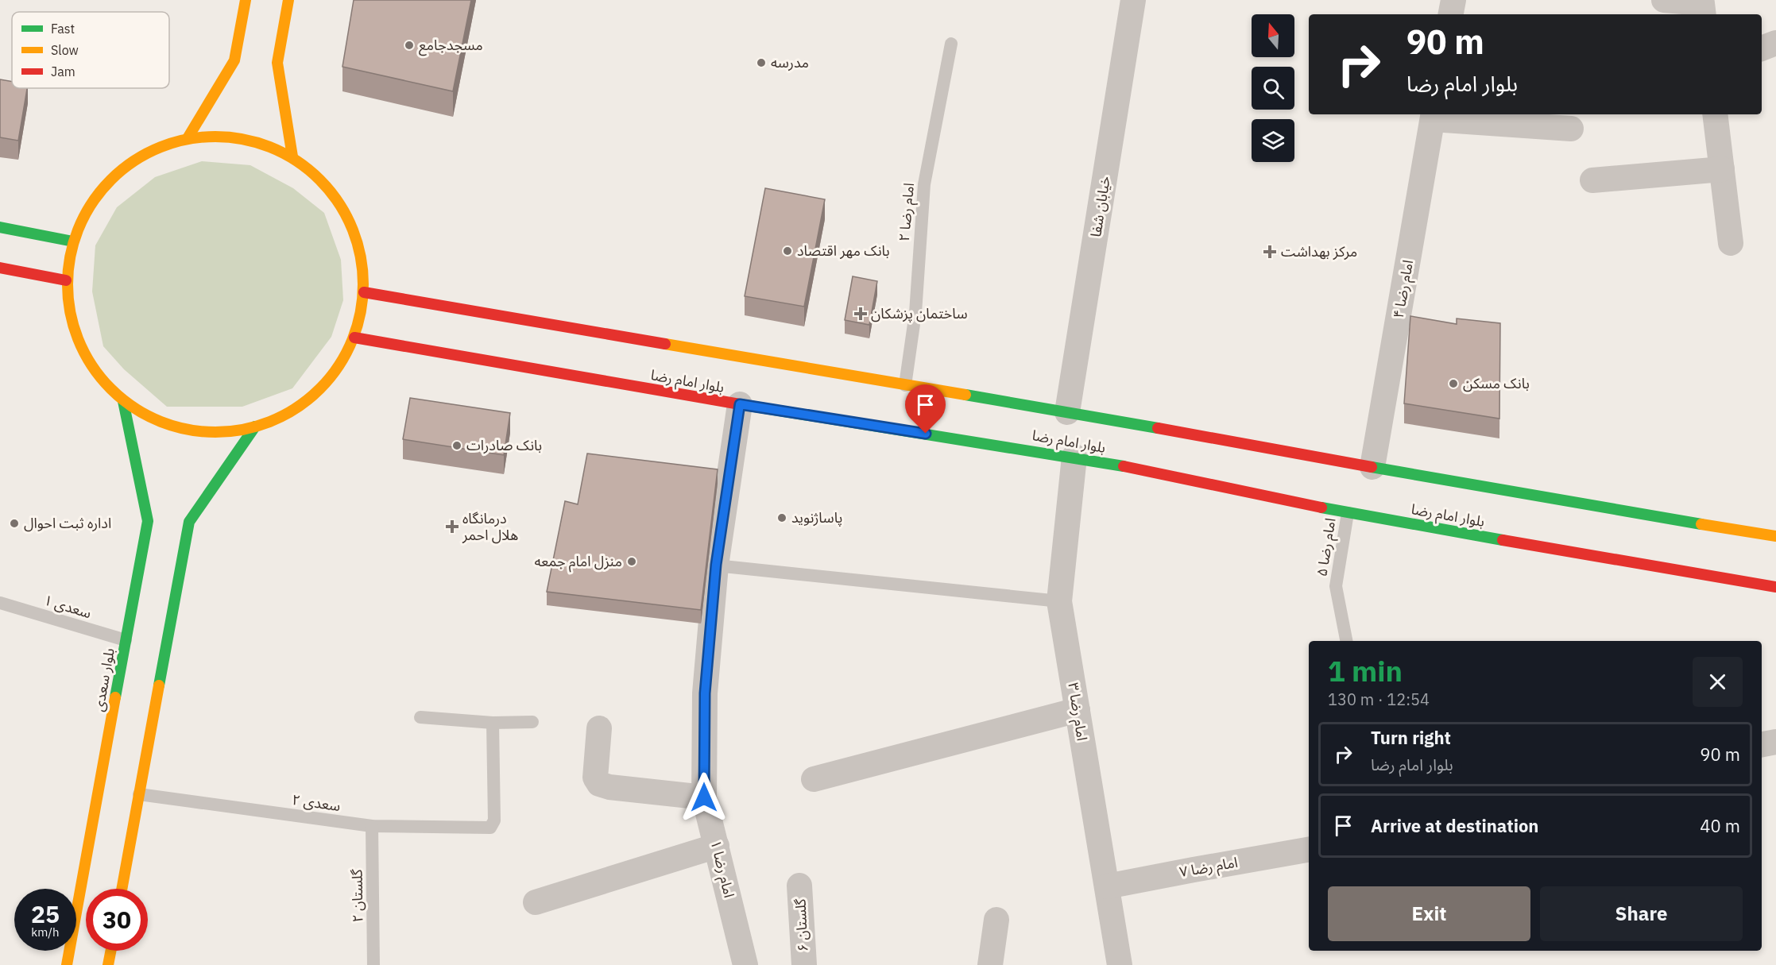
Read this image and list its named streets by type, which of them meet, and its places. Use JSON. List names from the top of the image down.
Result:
{
  "streets": {
    "main road": ["بلوار امام رضا", "بلوار سعدی"],
    "street": [
      "خیابان شفا",
      "امام رضا ۴",
      "امام رضا ۳",
      "امام رضا ۷",
      "امام رضا ۱",
      "گلستان ۶"
    ],
    "lane": [
      "امام رضا ۲",
      "امام رضا ۵",
      "سعدی ۱",
      "سعدی ۲",
      "گلستان ۲"
    ]
  },
  "crossings": [
    ["خیابان شفا", "بلوار امام رضا"],
    ["امام رضا ۲", "بلوار امام رضا"],
    ["امام رضا ۴", "بلوار امام رضا"],
    ["بلوار امام رضا", "امام رضا ۵"],
    ["بلوار امام رضا", "امام رضا ۳"],
    ["بلوار امام رضا", "امام رضا ۱"],
    ["سعدی ۱", "بلوار سعدی"],
    ["امام رضا ۳", "امام رضا ۷"],
    ["سعدی ۲", "گلستان ۲"]
  ],
  "places": {
    "other": [
      "مسجدجامع",
      "مدرسه",
      "بانک مهر اقتصاد",
      "بانک مسکن",
      "بانک صادرات",
      "پاساژنوید",
      "اداره ثبت احوال",
      "منزل امام جمعه"
    ],
    "health": ["مرکز بهداشت", "ساختمان پزشکان", "درمانگاه هلال احمر"]
  },
  "legend": ["Fast", "Slow", "Jam"],
  "north": "top",
  "page": {
    "turn": ["90 m", "بلوار امام رضا"],
    "heading": ["1 min", "130 m · 12:54"],
    "list": [
      {
        "name": "Turn right",
        "note": "بلوار امام رضا",
        "value": "90 m"
      },
      {
        "name": "Arrive at destination",
        "value": "40 m"
      }
    ],
    "buttons": ["Exit", "Share"],
    "speed": "25 km/h",
    "limit": "30"
  }
}
